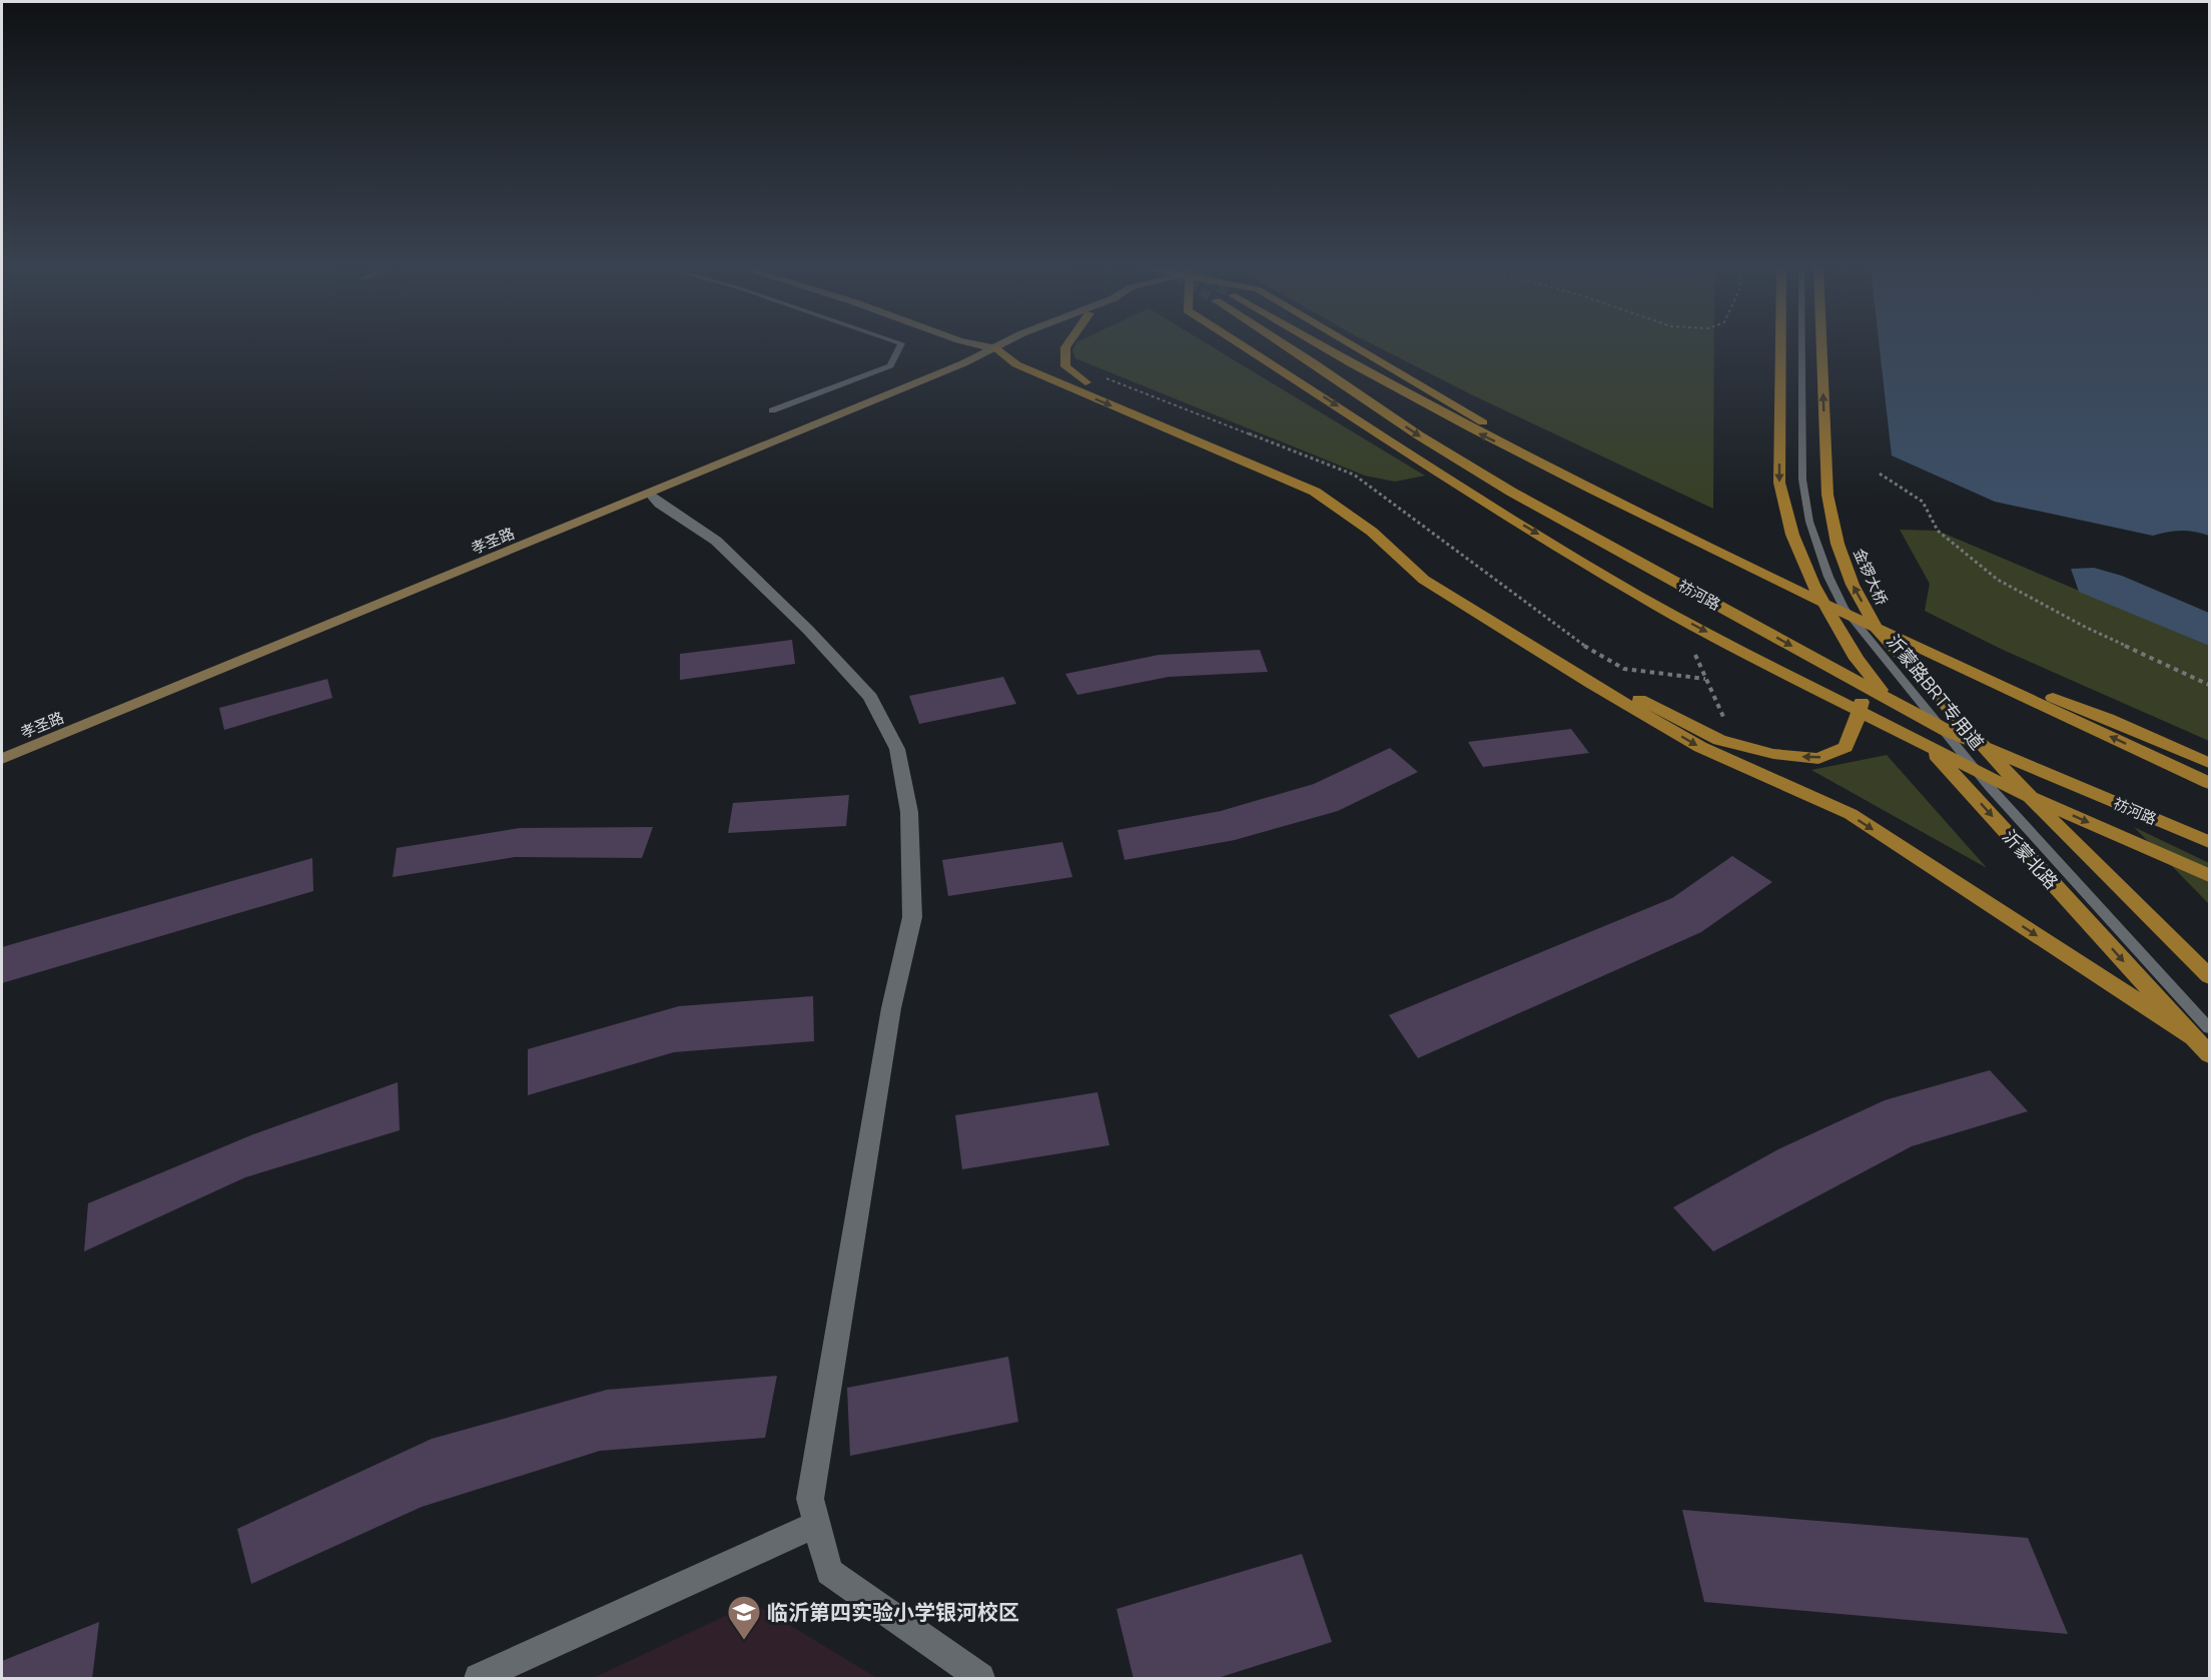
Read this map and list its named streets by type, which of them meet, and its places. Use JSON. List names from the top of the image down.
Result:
{
  "streets": {
    "main road": [
      "孝圣路",
      "金锣大桥",
      "祊河路",
      "沂蒙北路"
    ],
    "lane": ["沂蒙路BRT专用道"]
  },
  "crossings": [
    ["沂蒙路BRT专用道", "沂蒙北路"]
  ],
  "one_way": ["金锣大桥", "沂蒙北路"],
  "places": {
    "school or university": ["临沂第四实验小学银河校区"]
  }
}
